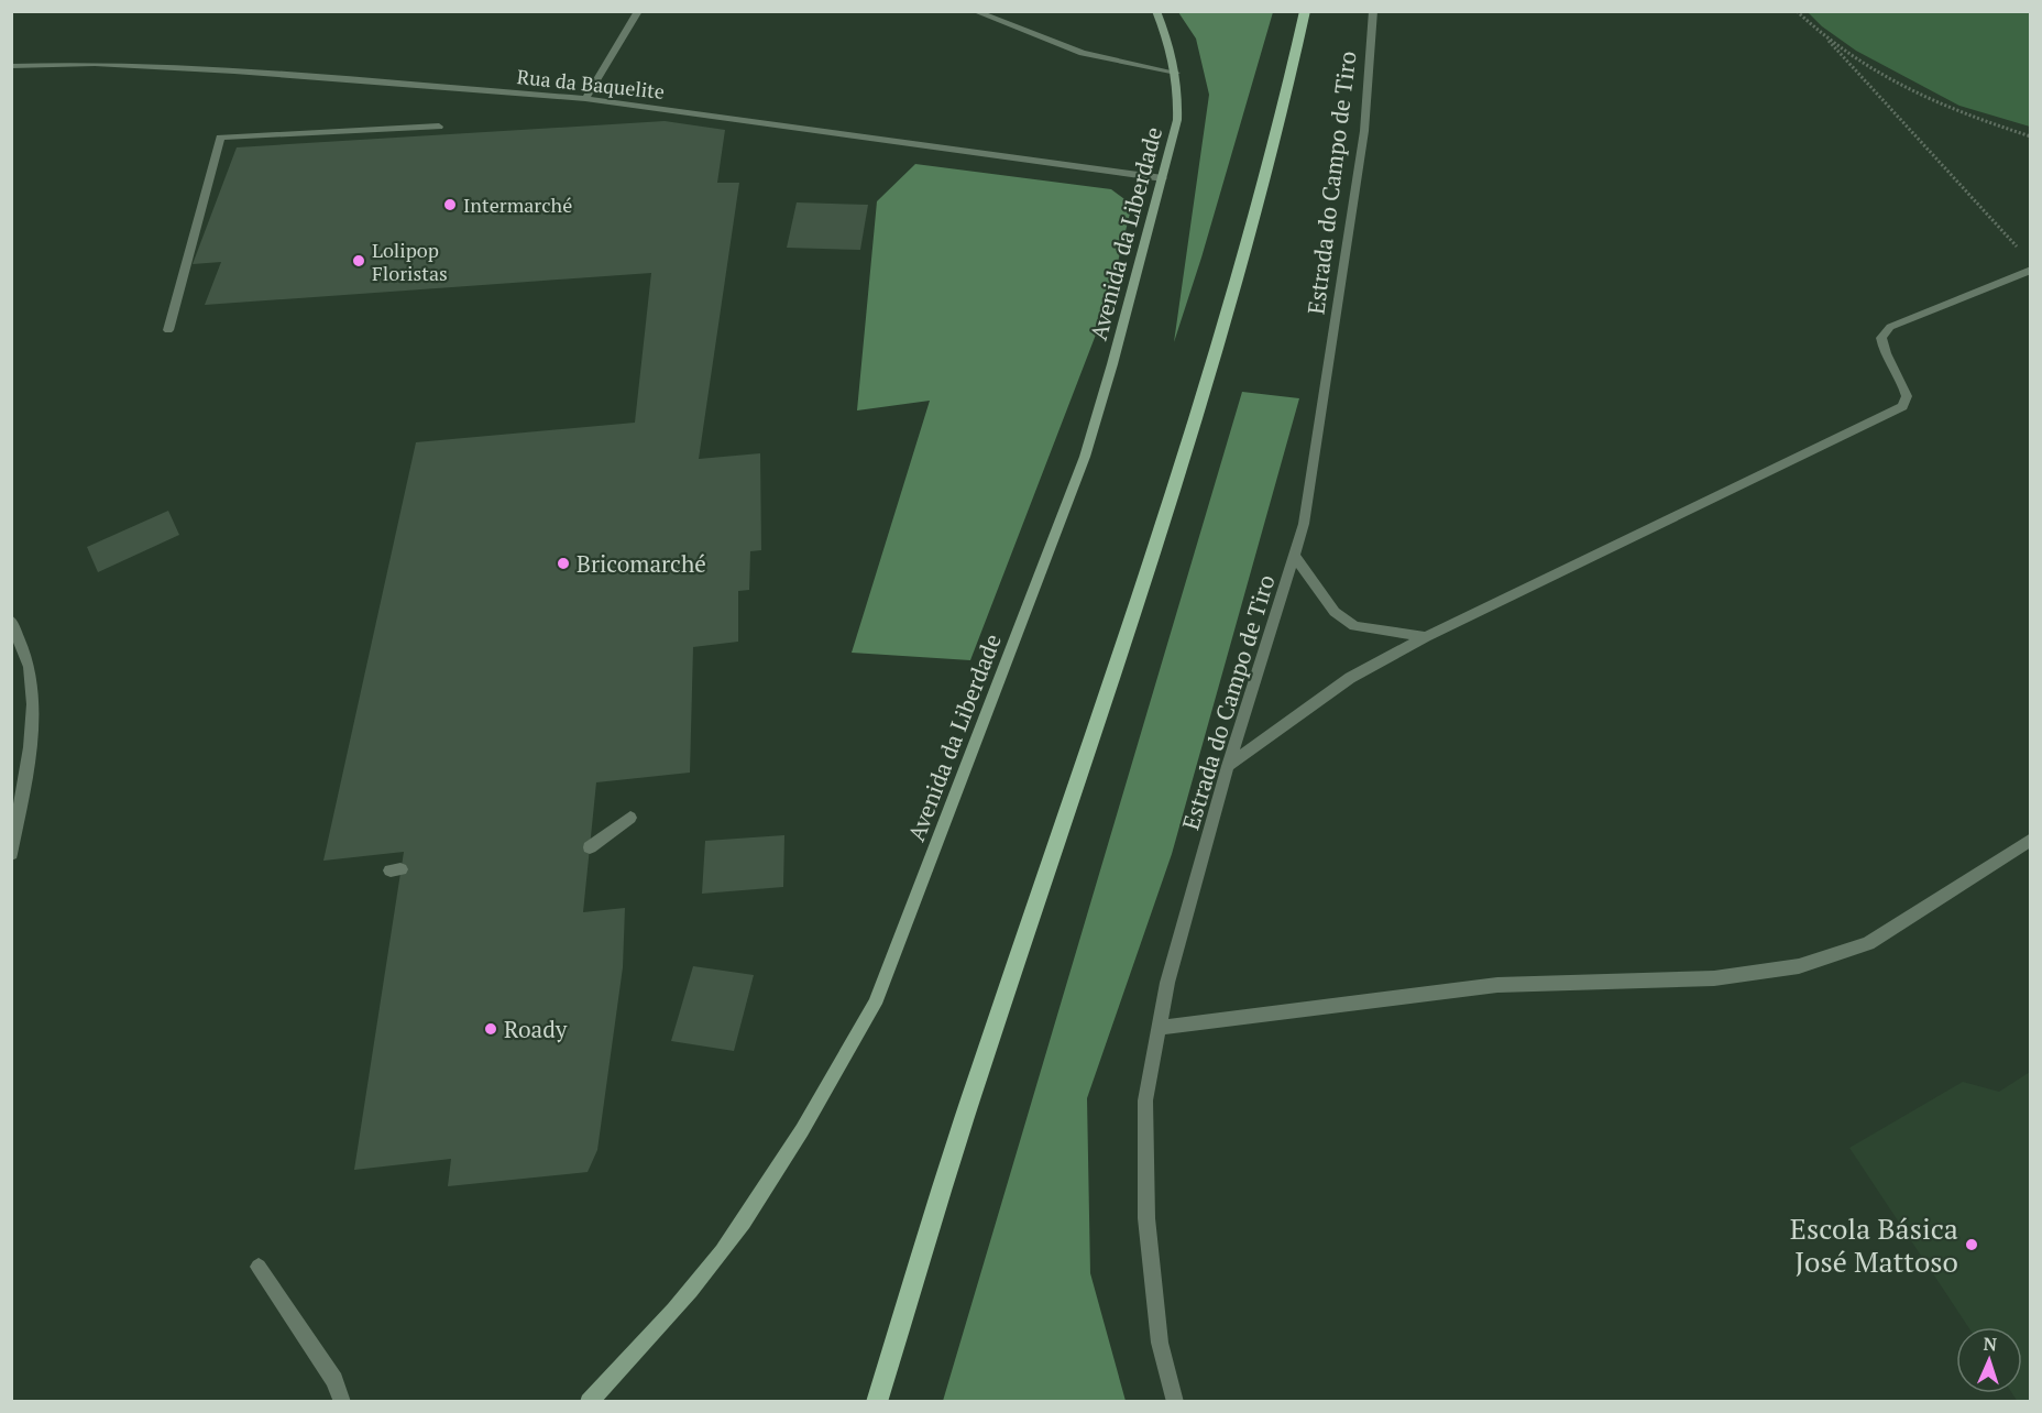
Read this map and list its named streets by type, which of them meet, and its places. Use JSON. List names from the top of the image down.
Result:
{
  "streets": {
    "street": ["Rua da Baquelite", "Estrada do Campo de Tiro", "Avenida da Liberdade"]
  },
  "crossings": [
    ["Rua da Baquelite", "Avenida da Liberdade"]
  ],
  "places": [
    "Intermarché",
    "Lolipop Floristas",
    "Bricomarché",
    "Roady",
    "Escola Básica José Mattoso"
  ],
  "north": "top"
}
